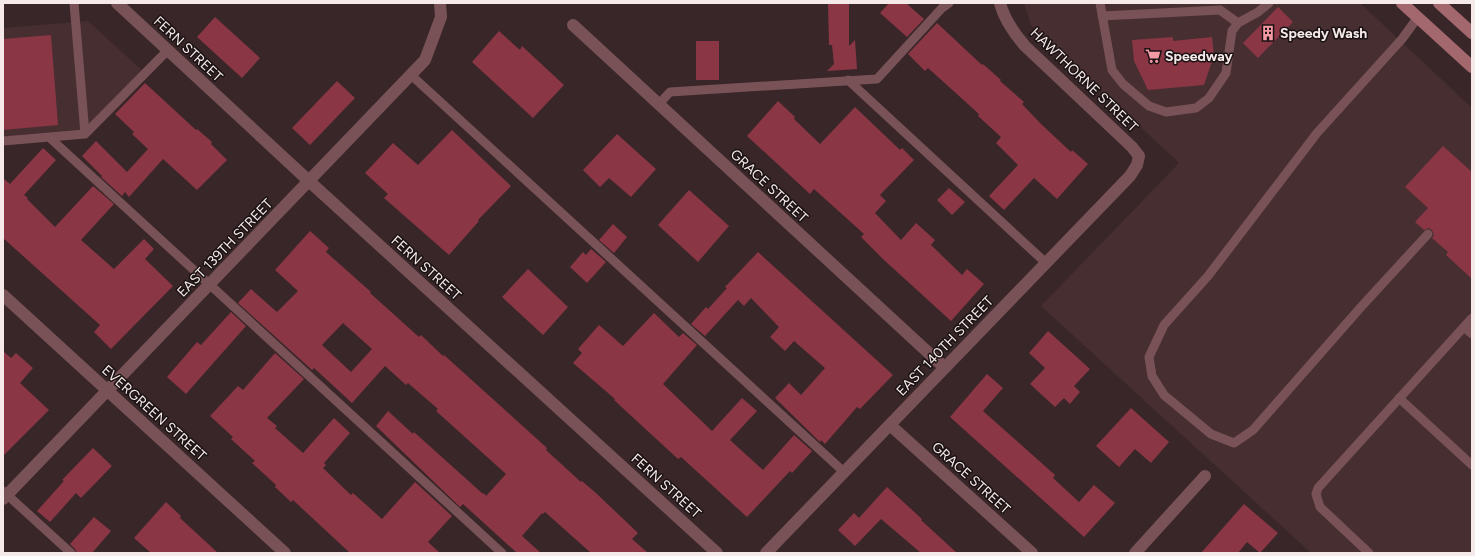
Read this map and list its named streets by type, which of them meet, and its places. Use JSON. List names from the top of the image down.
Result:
{
  "streets": {
    "street": [
      "FERN STREET",
      "HAWTHORNE STREET",
      "GRACE STREET",
      "EAST 139TH STREET",
      "EAST 140TH STREET",
      "EVERGREEN STREET"
    ]
  },
  "crossings": [
    ["FERN STREET", "EAST 139TH STREET"],
    ["HAWTHORNE STREET", "EAST 140TH STREET"],
    ["GRACE STREET", "EAST 140TH STREET"],
    ["EAST 139TH STREET", "EVERGREEN STREET"]
  ],
  "places": {
    "building": ["Speedy Wash"],
    "supermarket": ["Speedway"]
  }
}
